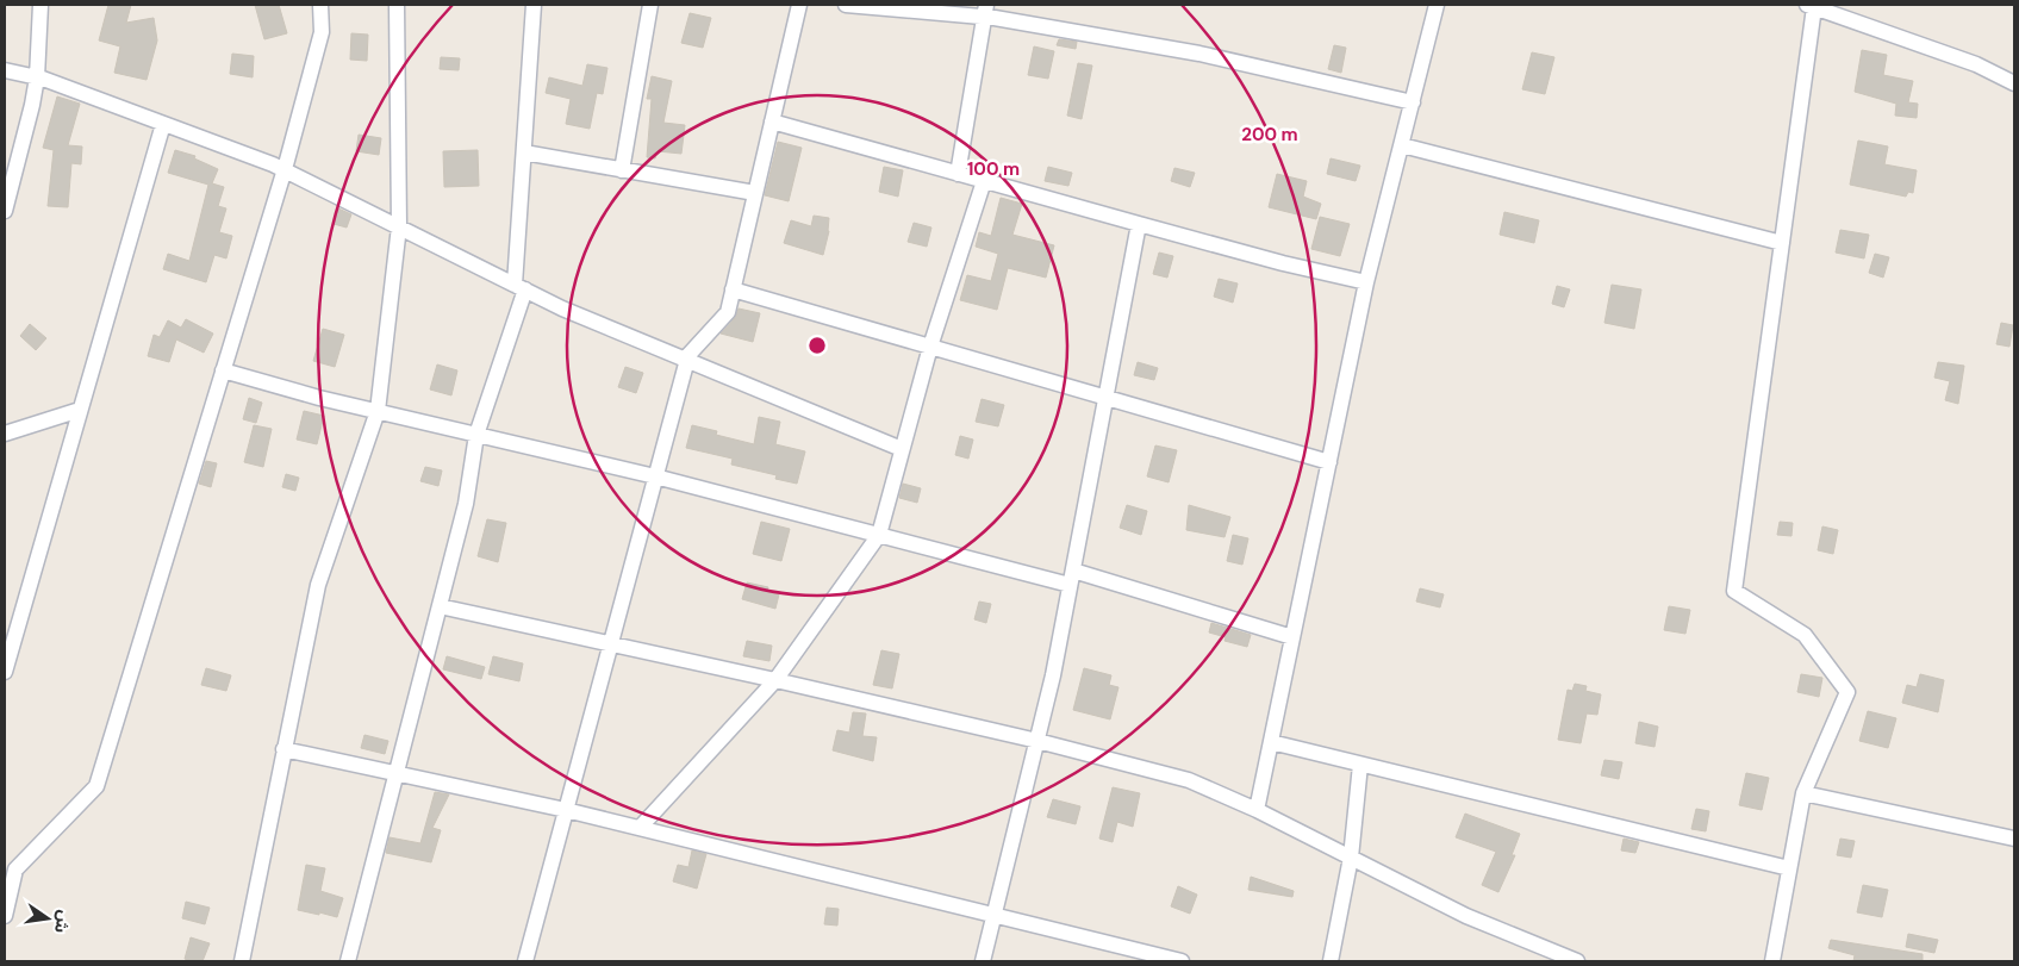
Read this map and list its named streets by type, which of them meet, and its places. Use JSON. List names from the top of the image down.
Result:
{
  "north": "right",
  "rings": ["200 m", "100 m"]
}
